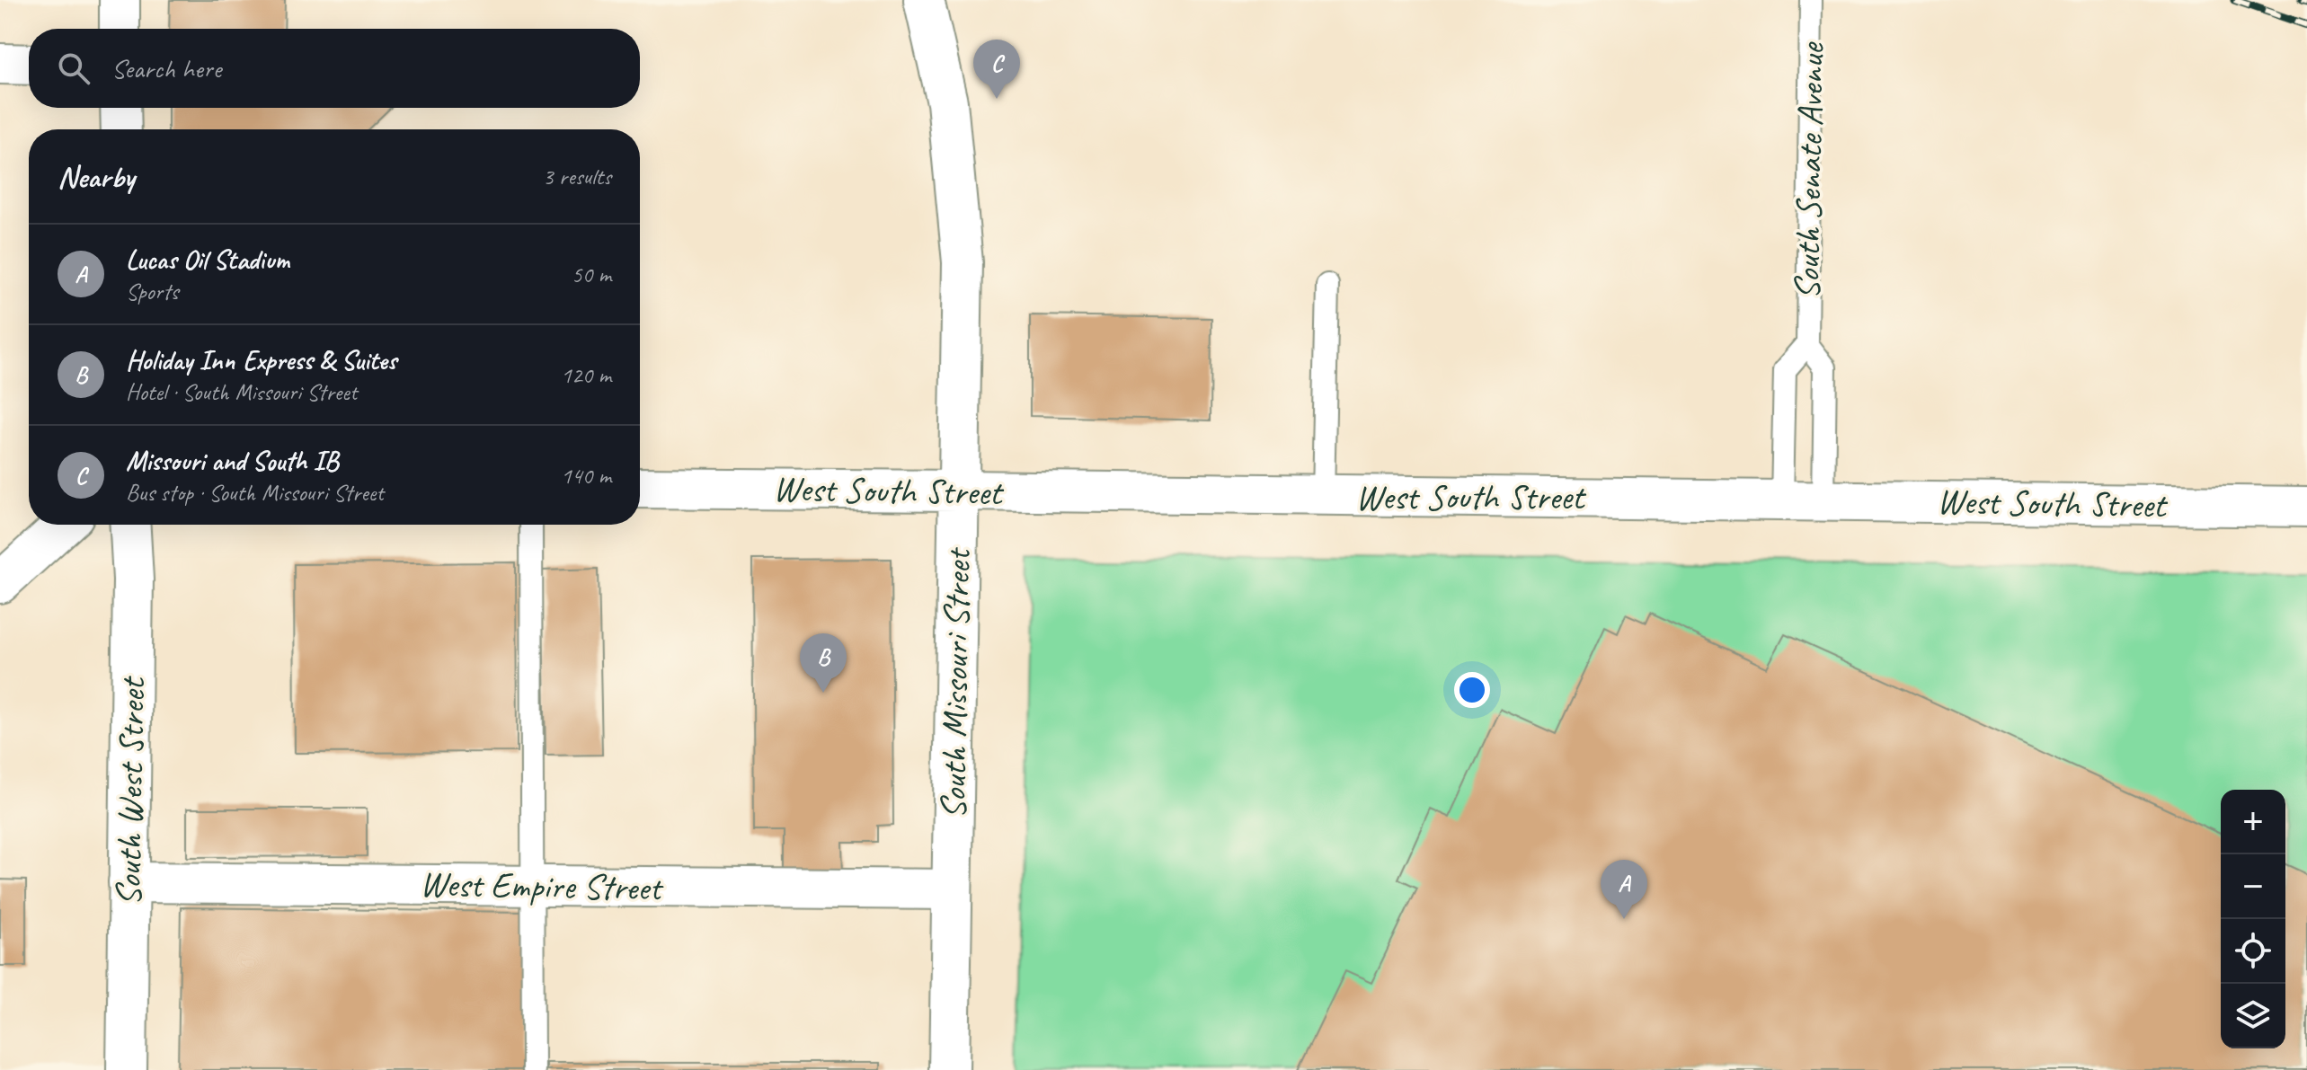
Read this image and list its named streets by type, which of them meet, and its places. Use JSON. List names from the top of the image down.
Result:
{
  "streets": {
    "main road": [
      "West South Street",
      "South Missouri Street",
      "South West Street",
      "West Empire Street"
    ],
    "lane": ["South Senate Avenue"]
  },
  "crossings": [
    ["South Senate Avenue", "West South Street"],
    ["West South Street", "South Missouri Street"],
    ["South Missouri Street", "West Empire Street"],
    ["South West Street", "West Empire Street"]
  ],
  "page": {
    "search": "Search here",
    "pins": ["C", "B", "A"],
    "heading": ["Nearby", "3 results"],
    "list": [
      {
        "mark": "A",
        "name": "Lucas Oil Stadium",
        "note": "Sports",
        "value": "50 m"
      },
      {
        "mark": "B",
        "name": "Holiday Inn Express & Suites",
        "note": "Hotel · South Missouri Street",
        "value": "120 m"
      },
      {
        "mark": "C",
        "name": "Missouri and South IB",
        "note": "Bus stop · South Missouri Street",
        "value": "140 m"
      }
    ],
    "map_buttons": ["+", "−"]
  }
}
